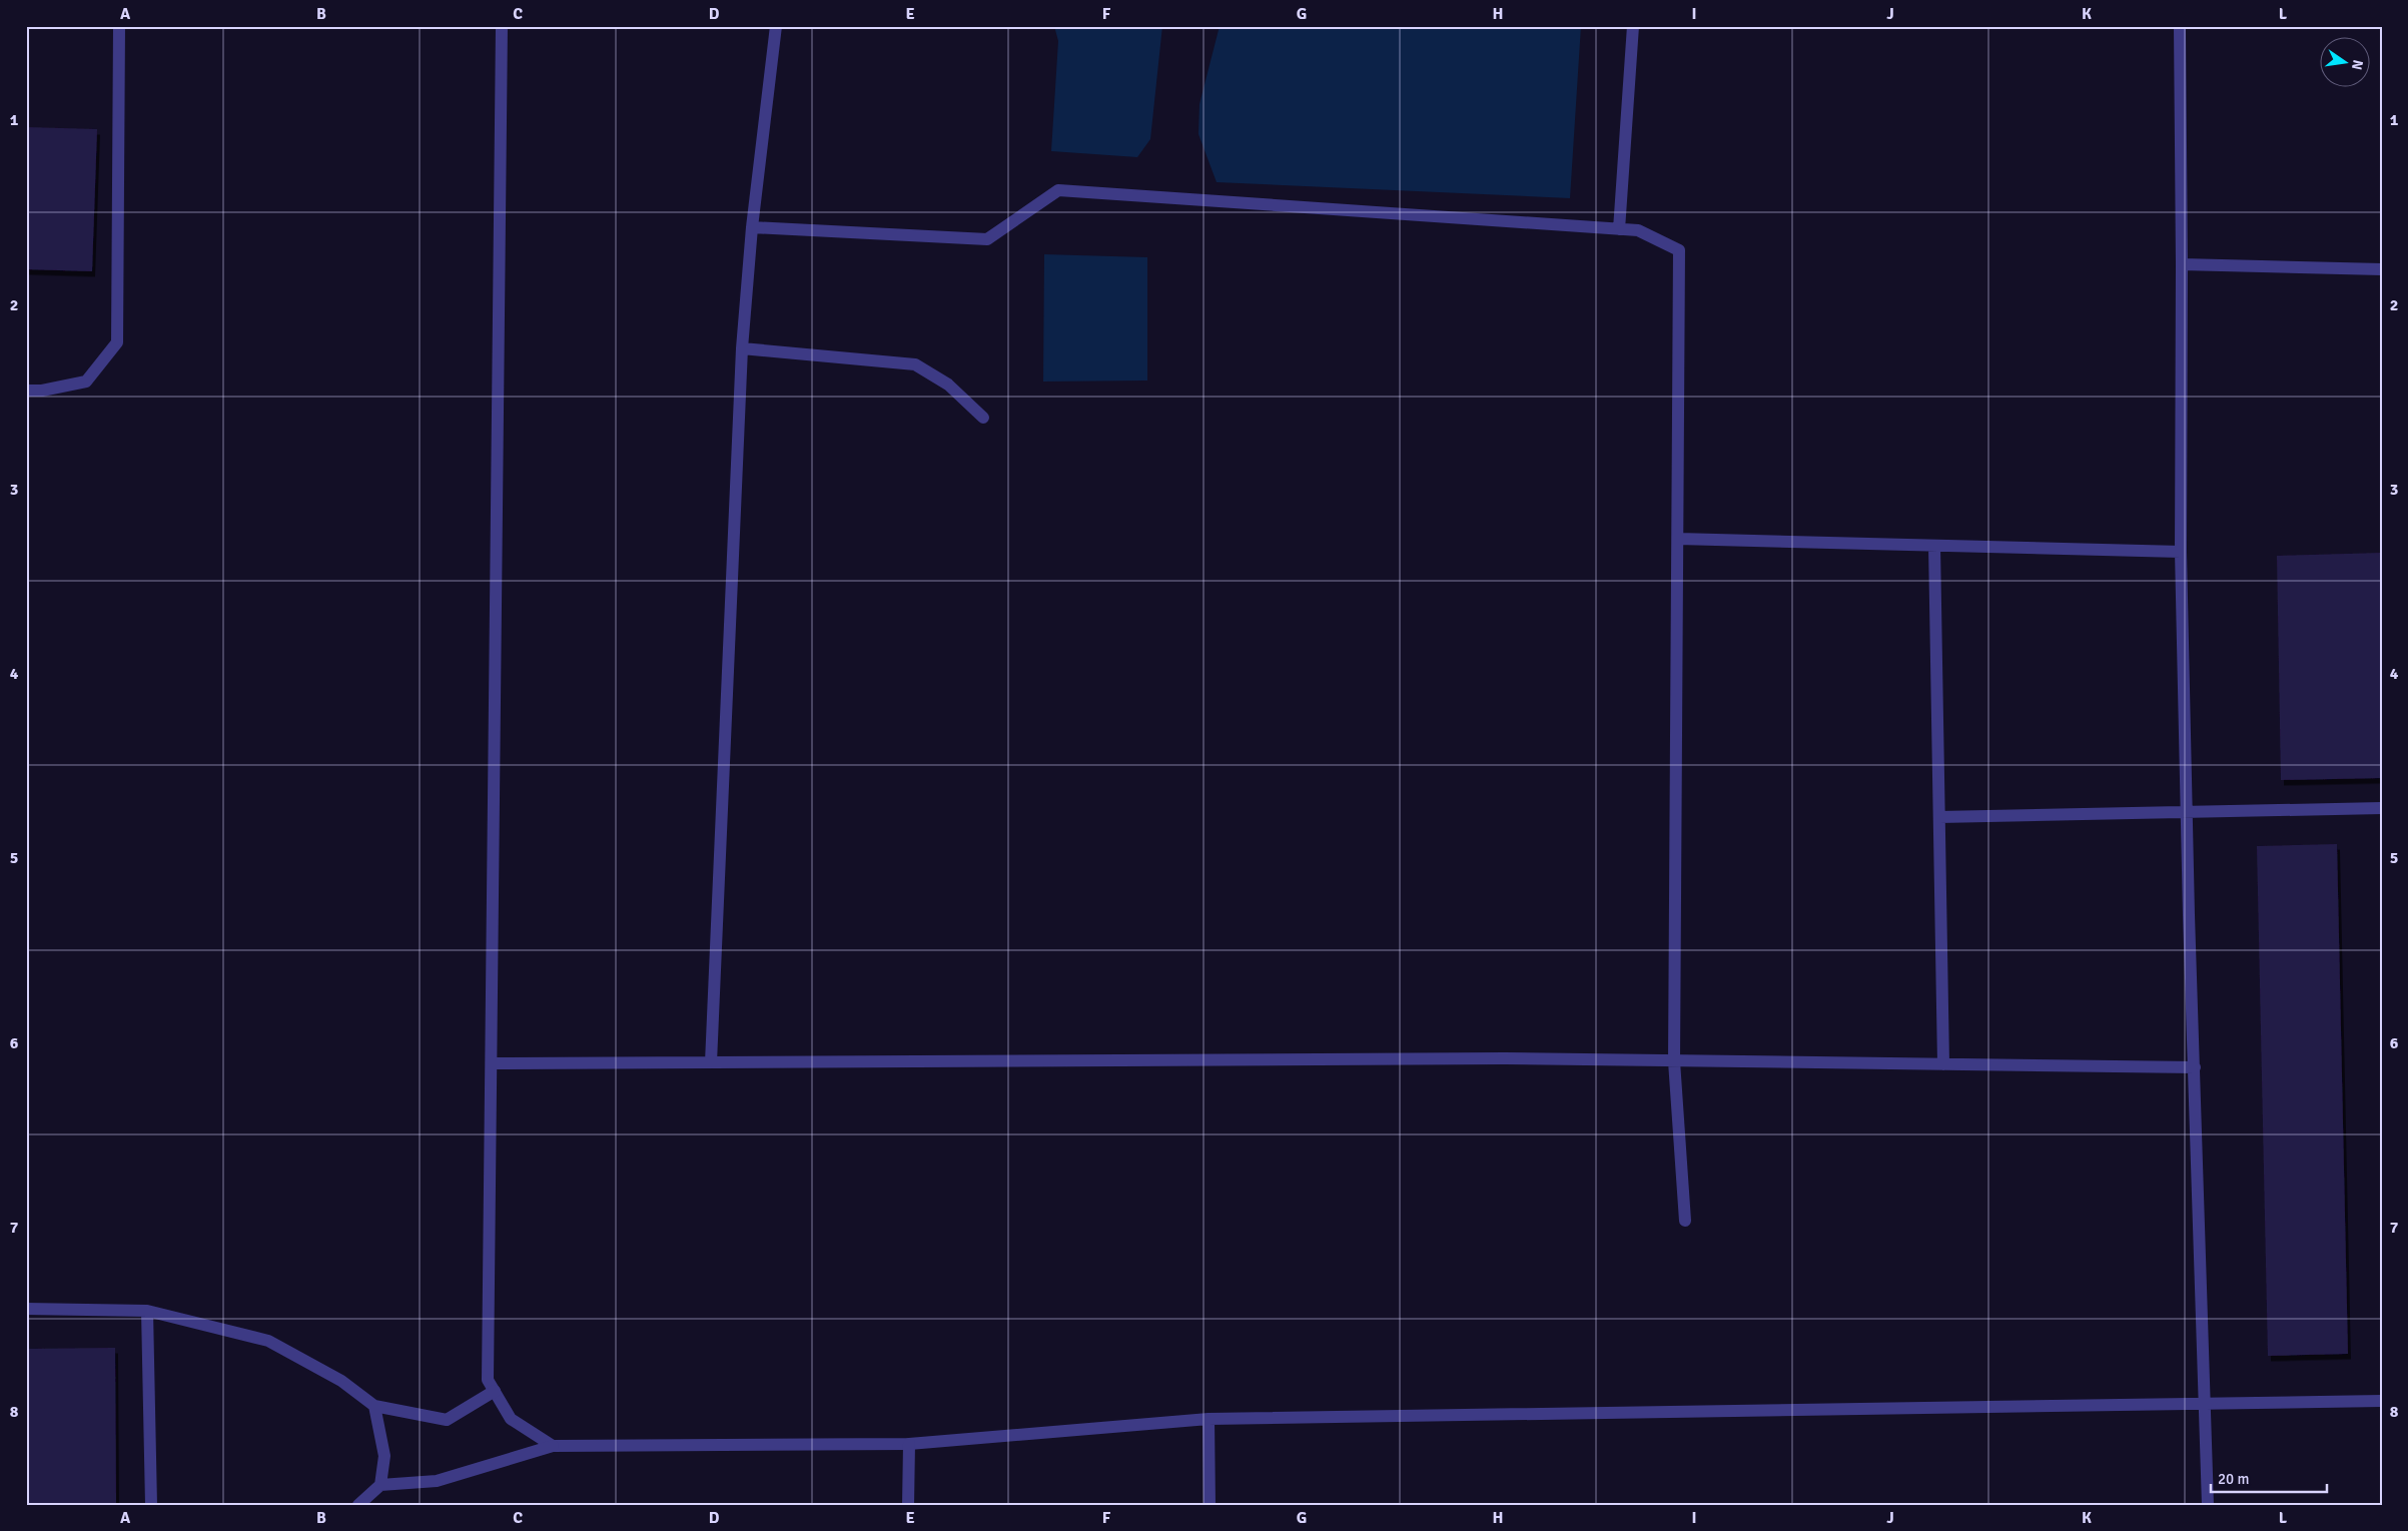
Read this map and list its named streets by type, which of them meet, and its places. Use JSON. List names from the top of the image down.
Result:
{
  "scale_bar": "20 m",
  "north": "right",
  "grid": {
    "columns": [
      "A",
      "B",
      "C",
      "D",
      "E",
      "F",
      "G",
      "H",
      "I",
      "J",
      "K",
      "L"
    ],
    "rows": [
      "1",
      "2",
      "3",
      "4",
      "5",
      "6",
      "7",
      "8"
    ]
  }
}
